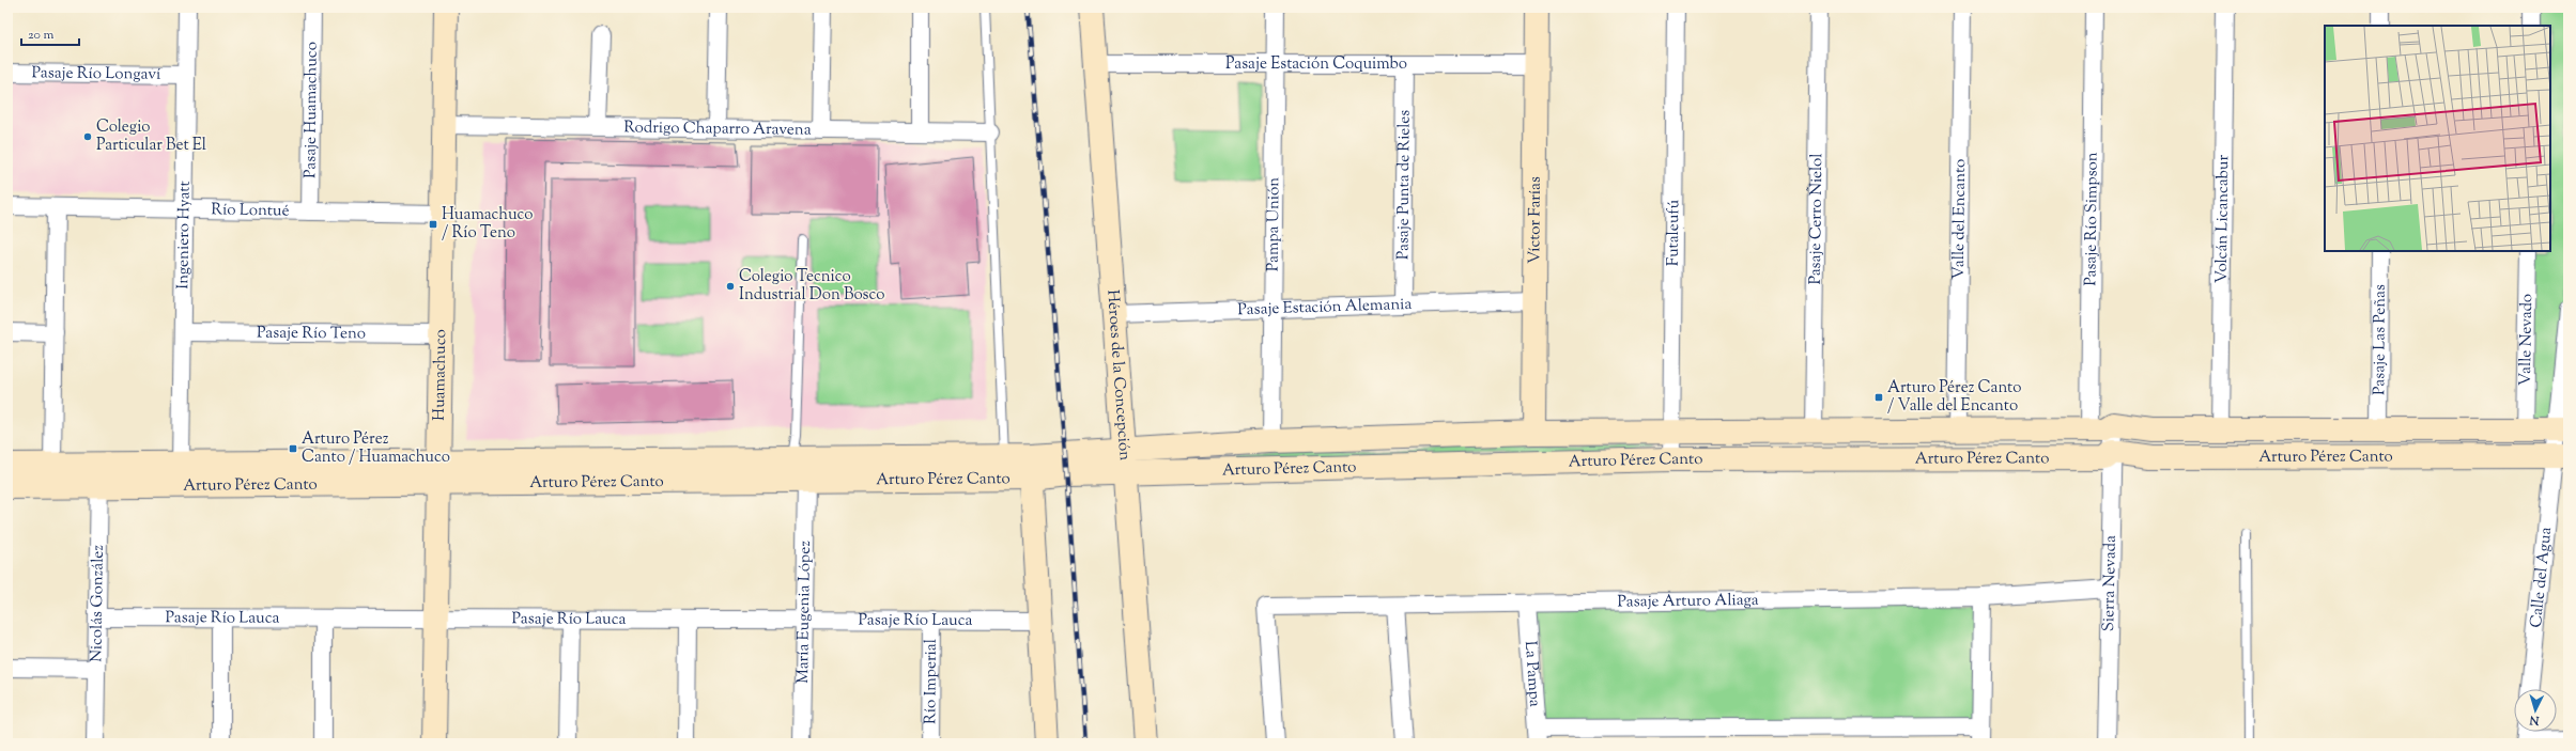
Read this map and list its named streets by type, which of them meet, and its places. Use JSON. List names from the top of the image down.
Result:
{
  "streets": {
    "main road": [
      "Víctor Farías",
      "Héroes de la Concepción",
      "Huamachuco",
      "Arturo Pérez Canto"
    ],
    "street": [
      "Pasaje Estación Coquimbo",
      "Pasaje Río Longaví",
      "Pasaje Huamachuco",
      "Rodrigo Chaparro Aravena",
      "Pasaje Punta de Rieles",
      "Río Lontué",
      "Pasaje Cerro Ñielol",
      "Valle del Encanto",
      "Pasaje Río Simpson",
      "Volcán Licancabur",
      "Pampa Unión",
      "Futaleufú",
      "Ingeniero Hyatt",
      "Pasaje Estación Alemania",
      "Pasaje Río Teno",
      "Pasaje Las Peñas",
      "Valle Nevado",
      "Calle del Agua",
      "Sierra Nevada",
      "Pasaje Arturo Aliaga",
      "Nicolás González",
      "María Eugenia López",
      "Pasaje Río Lauca",
      "La Pampa",
      "Río Imperial"
    ]
  },
  "crossings": [
    ["Pasaje Estación Coquimbo", "Pasaje Punta de Rieles"],
    ["Pasaje Estación Coquimbo", "Víctor Farías"],
    ["Pasaje Estación Coquimbo", "Pampa Unión"],
    ["Pasaje Estación Coquimbo", "Héroes de la Concepción"],
    ["Pasaje Río Longaví", "Ingeniero Hyatt"],
    ["Pasaje Huamachuco", "Río Lontué"],
    ["Rodrigo Chaparro Aravena", "Huamachuco"],
    ["Pasaje Punta de Rieles", "Pasaje Estación Alemania"],
    ["Río Lontué", "Ingeniero Hyatt"],
    ["Río Lontué", "Huamachuco"],
    ["Pasaje Cerro Ñielol", "Arturo Pérez Canto"],
    ["Valle del Encanto", "Arturo Pérez Canto"],
    ["Pasaje Río Simpson", "Arturo Pérez Canto"],
    ["Volcán Licancabur", "Arturo Pérez Canto"],
    ["Víctor Farías", "Pasaje Estación Alemania"],
    ["Víctor Farías", "Arturo Pérez Canto"],
    ["Pampa Unión", "Pasaje Estación Alemania"],
    ["Pampa Unión", "Arturo Pérez Canto"],
    ["Futaleufú", "Arturo Pérez Canto"],
    ["Ingeniero Hyatt", "Pasaje Río Teno"],
    ["Ingeniero Hyatt", "Arturo Pérez Canto"],
    ["Pasaje Estación Alemania", "Héroes de la Concepción"],
    ["Pasaje Río Teno", "Huamachuco"],
    ["Pasaje Las Peñas", "Arturo Pérez Canto"],
    ["Valle Nevado", "Arturo Pérez Canto"],
    ["Héroes de la Concepción", "Arturo Pérez Canto"],
    ["Huamachuco", "Arturo Pérez Canto"],
    ["Huamachuco", "Pasaje Río Lauca"],
    ["Arturo Pérez Canto", "Calle del Agua"],
    ["Arturo Pérez Canto", "Sierra Nevada"],
    ["Arturo Pérez Canto", "Nicolás González"],
    ["Arturo Pérez Canto", "María Eugenia López"],
    ["Sierra Nevada", "Pasaje Arturo Aliaga"],
    ["Pasaje Arturo Aliaga", "La Pampa"],
    ["Nicolás González", "Pasaje Río Lauca"],
    ["María Eugenia López", "Pasaje Río Lauca"],
    ["Pasaje Río Lauca", "Río Imperial"]
  ],
  "places": {
    "other": ["Colegio Particular Bet El", "Colegio Tecnico Industrial Don Bosco"],
    "transit": ["Huamachuco / Río Teno", "Arturo Pérez Canto / Valle del Encanto", "Arturo Pérez Canto / Huamachuco"]
  },
  "scale_bar": "20 m",
  "north": "bottom"
}
